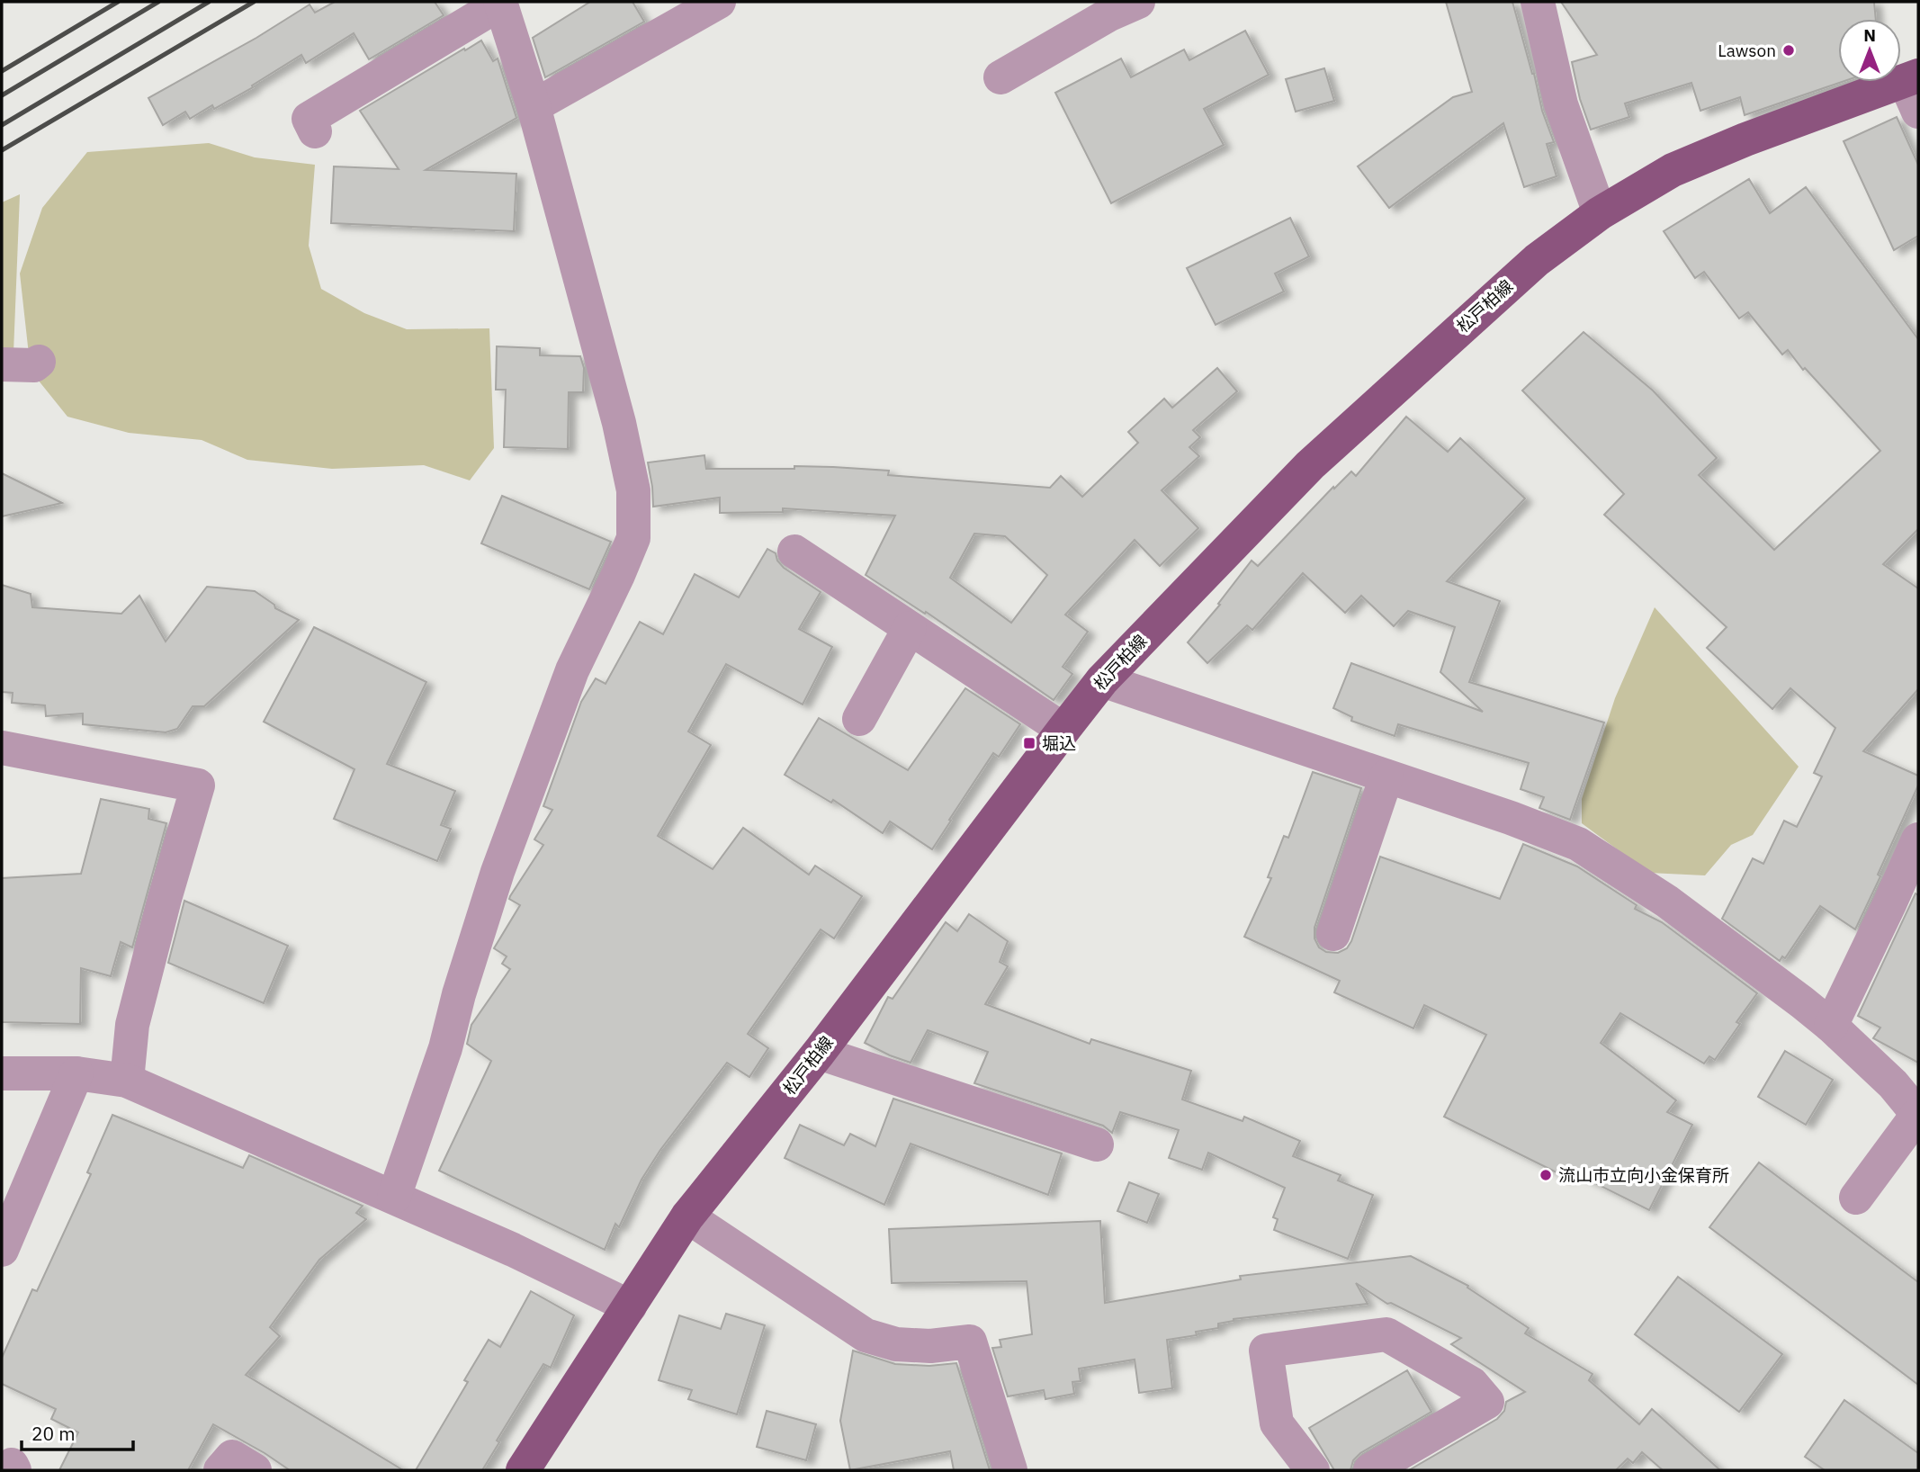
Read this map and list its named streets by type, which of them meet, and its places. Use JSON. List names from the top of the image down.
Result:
{
  "streets": {
    "main road": ["松戸柏線"]
  },
  "places": {
    "other": ["Lawson", "流山市立向小金保育所"],
    "transit": ["堀込"]
  },
  "scale_bar": "20 m",
  "north": "top"
}
